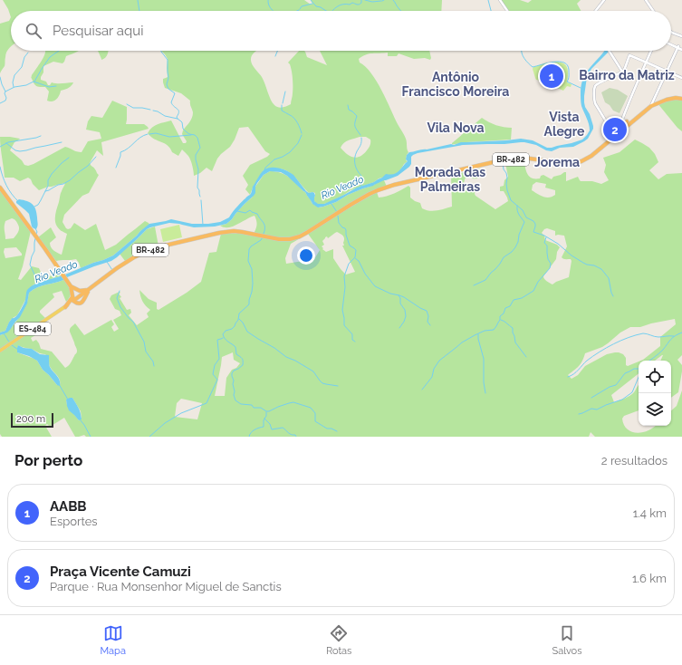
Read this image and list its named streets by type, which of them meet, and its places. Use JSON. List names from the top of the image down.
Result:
{
  "streets": {
    "highway": ["BR-482"],
    "main road": ["ES-484"]
  },
  "districts": [
    "Bairro da Matriz",
    "Antônio Francisco Moreira",
    "Vista Alegre",
    "Vila Nova",
    "Jorema",
    "Morada das Palmeiras"
  ],
  "water": ["Rio Veado"],
  "scale_bar": "200 m",
  "page": {
    "search": "Pesquisar aqui",
    "pins": ["1", "2"],
    "scale": "200 m",
    "heading": ["Por perto", "2 resultados"],
    "list": [
      {
        "mark": "1",
        "name": "AABB",
        "note": "Esportes",
        "value": "1.4 km"
      },
      {
        "mark": "2",
        "name": "Praça Vicente Camuzi",
        "note": "Parque · Rua Monsenhor Miguel de Sanctis",
        "value": "1.6 km"
      }
    ],
    "nav": ["Mapa", "Rotas", "Salvos"]
  }
}
